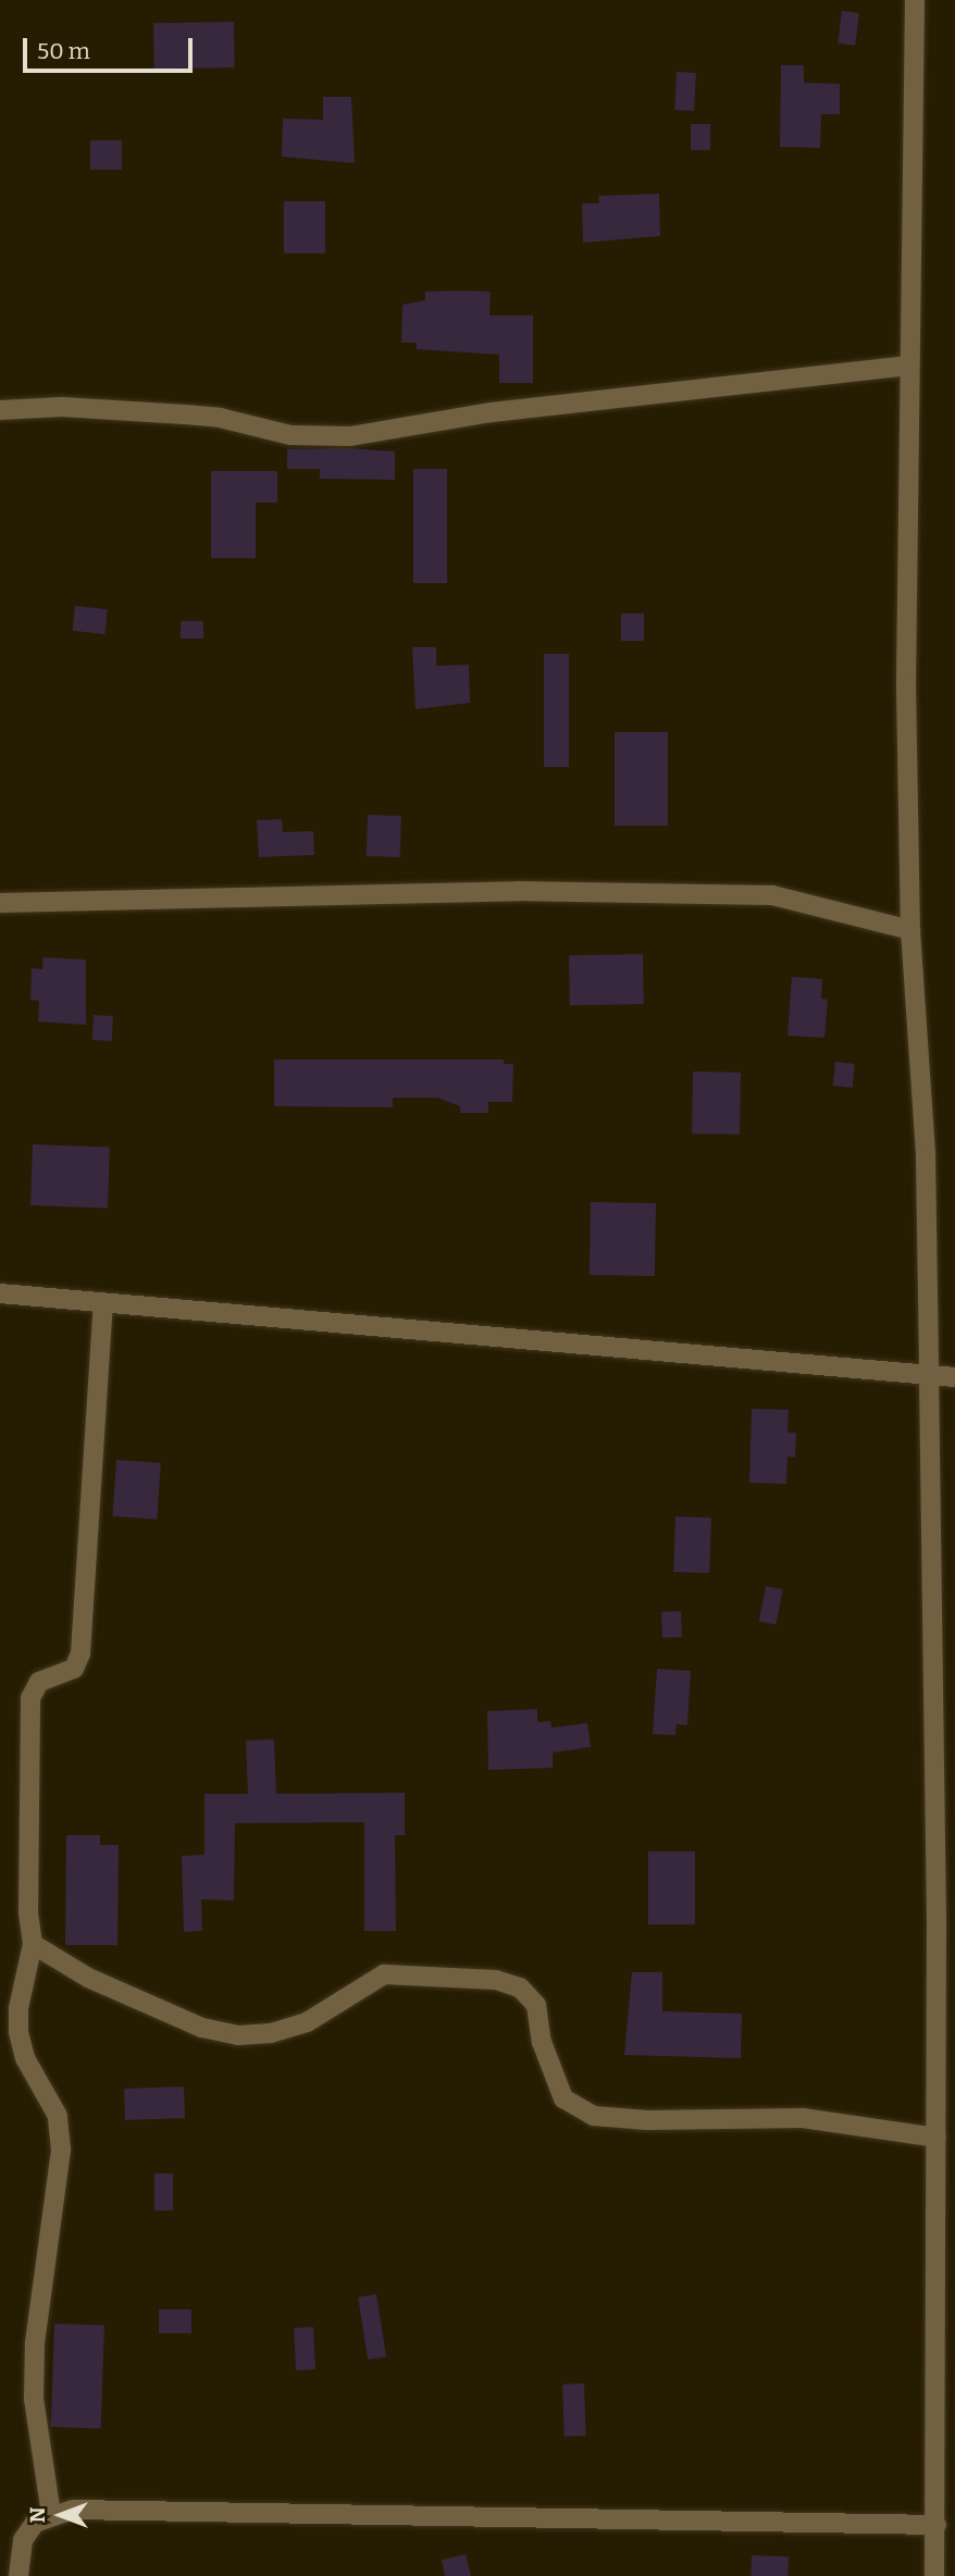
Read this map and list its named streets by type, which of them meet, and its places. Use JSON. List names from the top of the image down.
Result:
{
  "scale_bar": "50 m",
  "north": "left"
}
